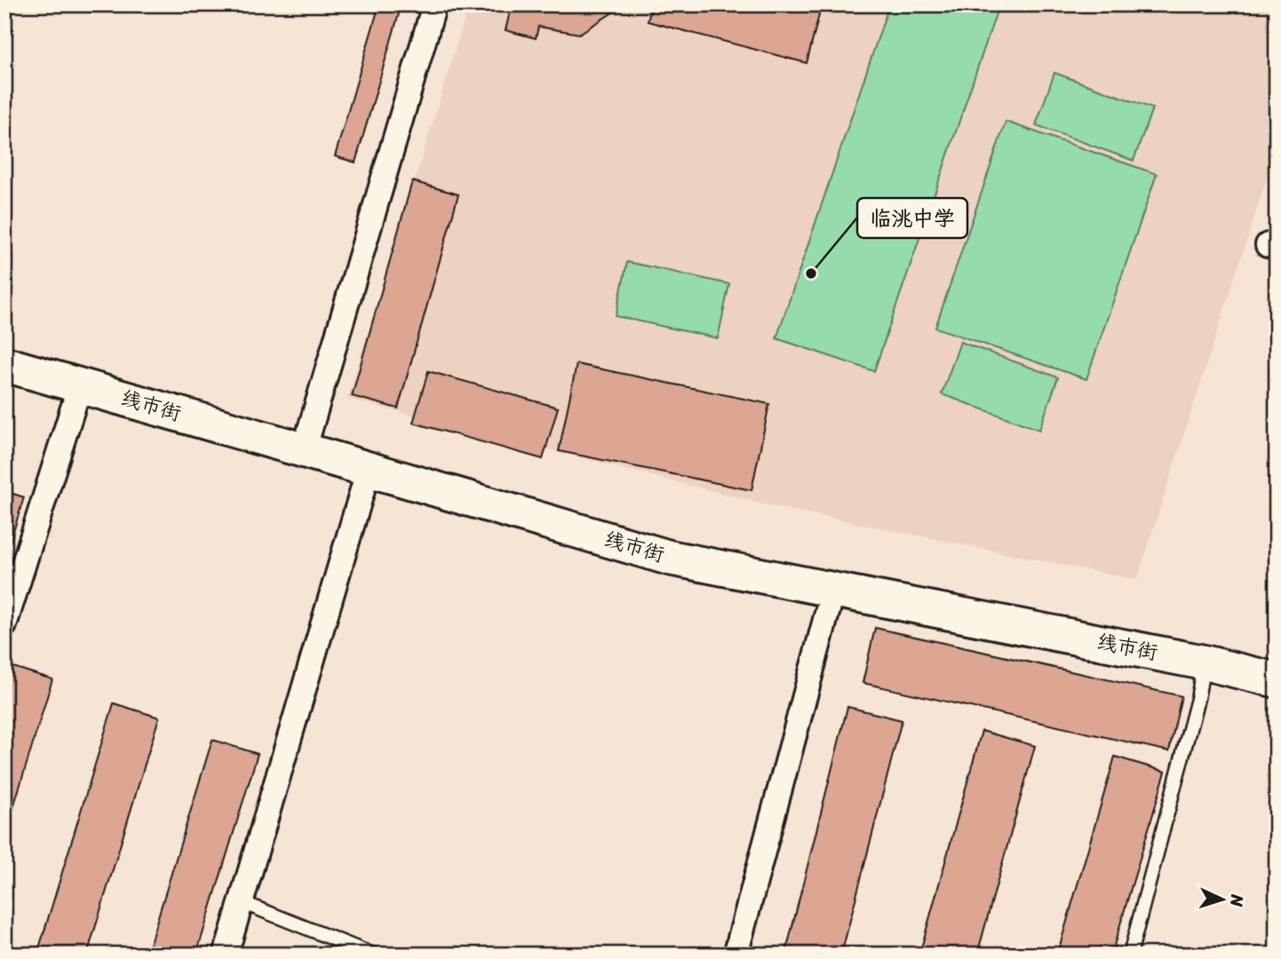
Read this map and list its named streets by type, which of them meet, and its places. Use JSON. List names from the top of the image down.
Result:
{
  "streets": {
    "main road": ["线市街"]
  },
  "places": ["临洮中学"],
  "north": "right"
}
